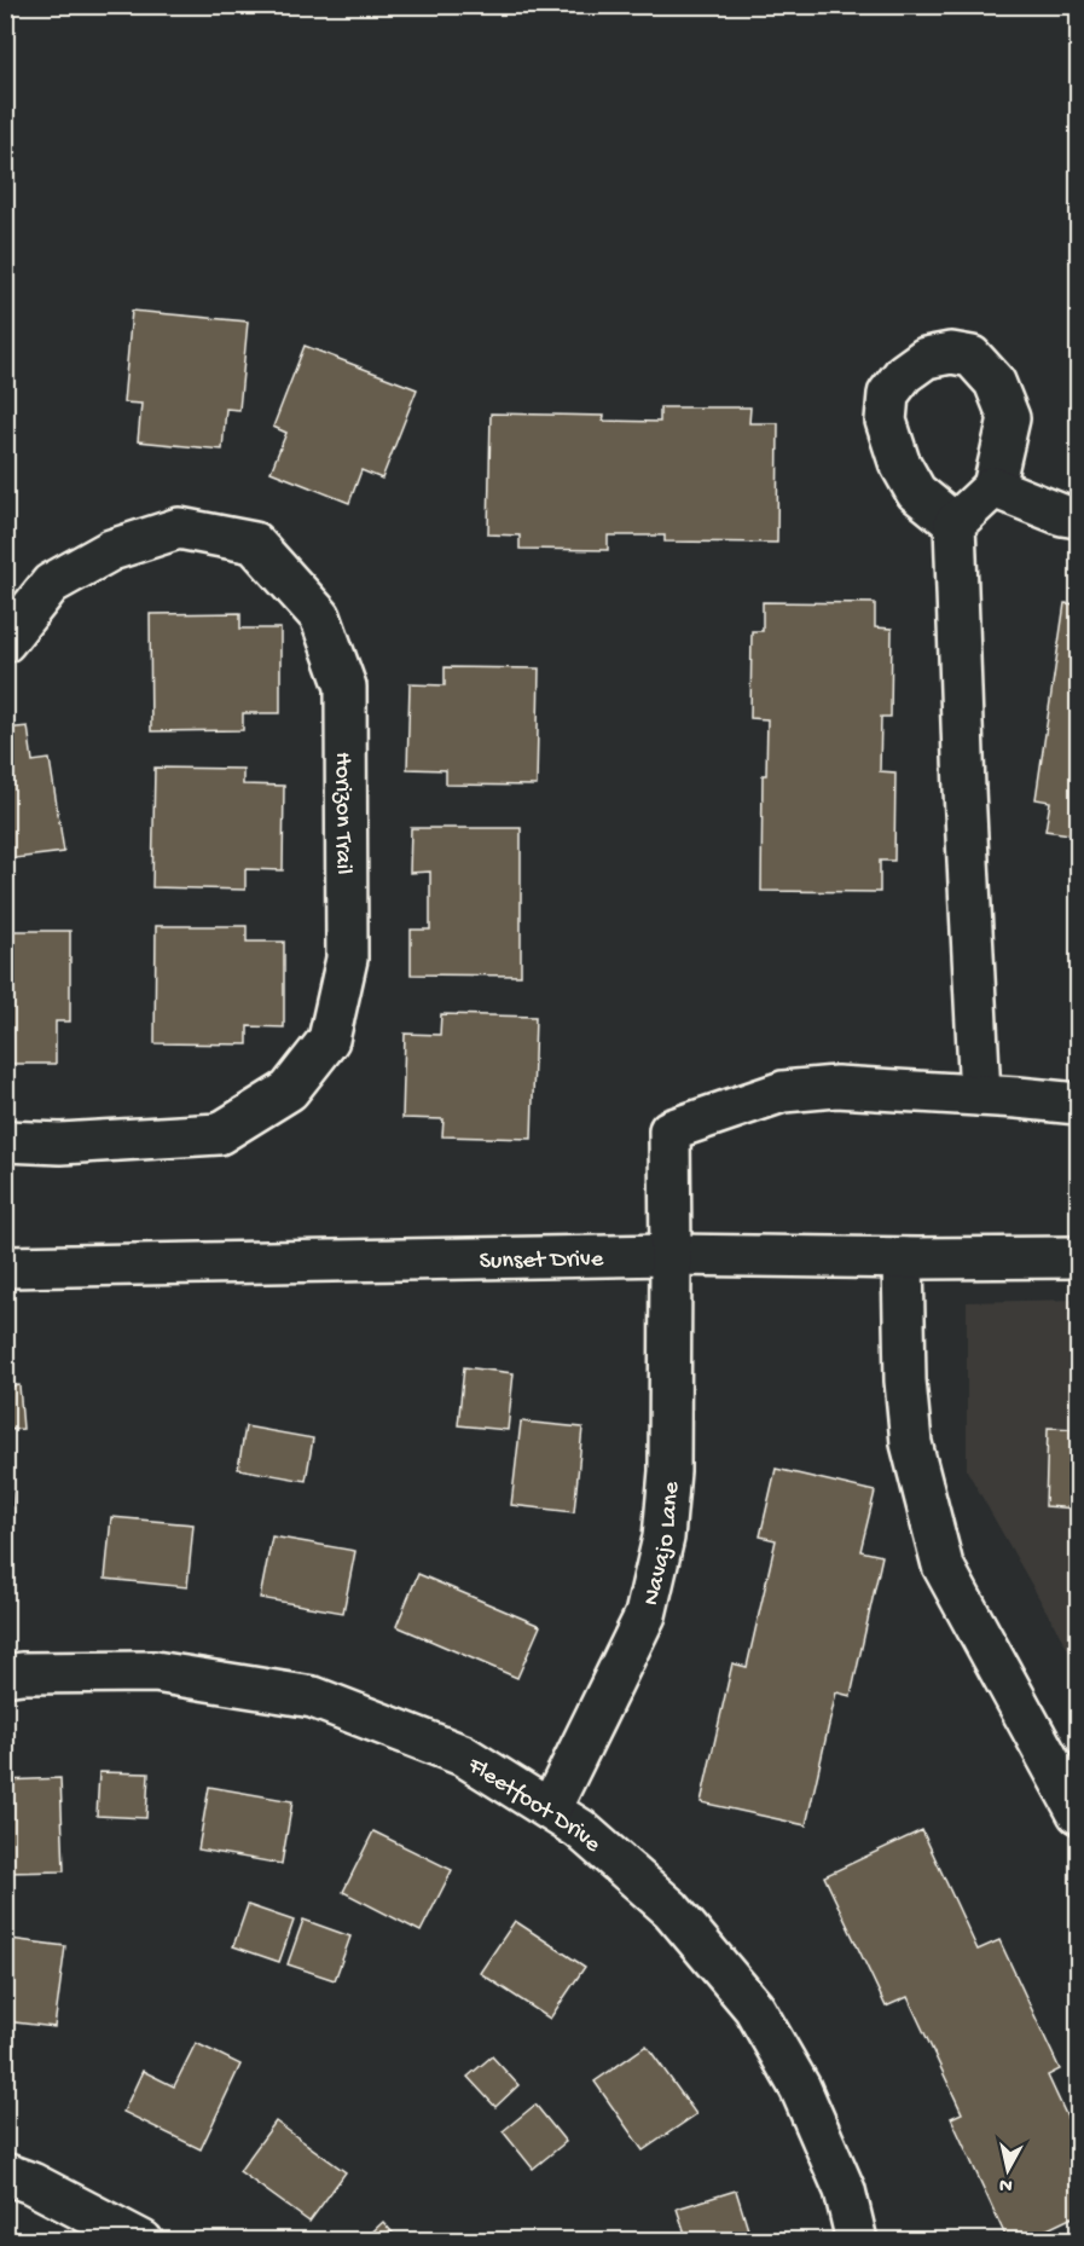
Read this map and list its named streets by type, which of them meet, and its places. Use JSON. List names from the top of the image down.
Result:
{
  "streets": {
    "street": [
      "Horizon Trail",
      "Sunset Drive",
      "Navajo Lane",
      "Fleetfoot Drive"
    ]
  },
  "crossings": [
    ["Sunset Drive", "Navajo Lane"],
    ["Navajo Lane", "Fleetfoot Drive"]
  ],
  "north": "bottom"
}
